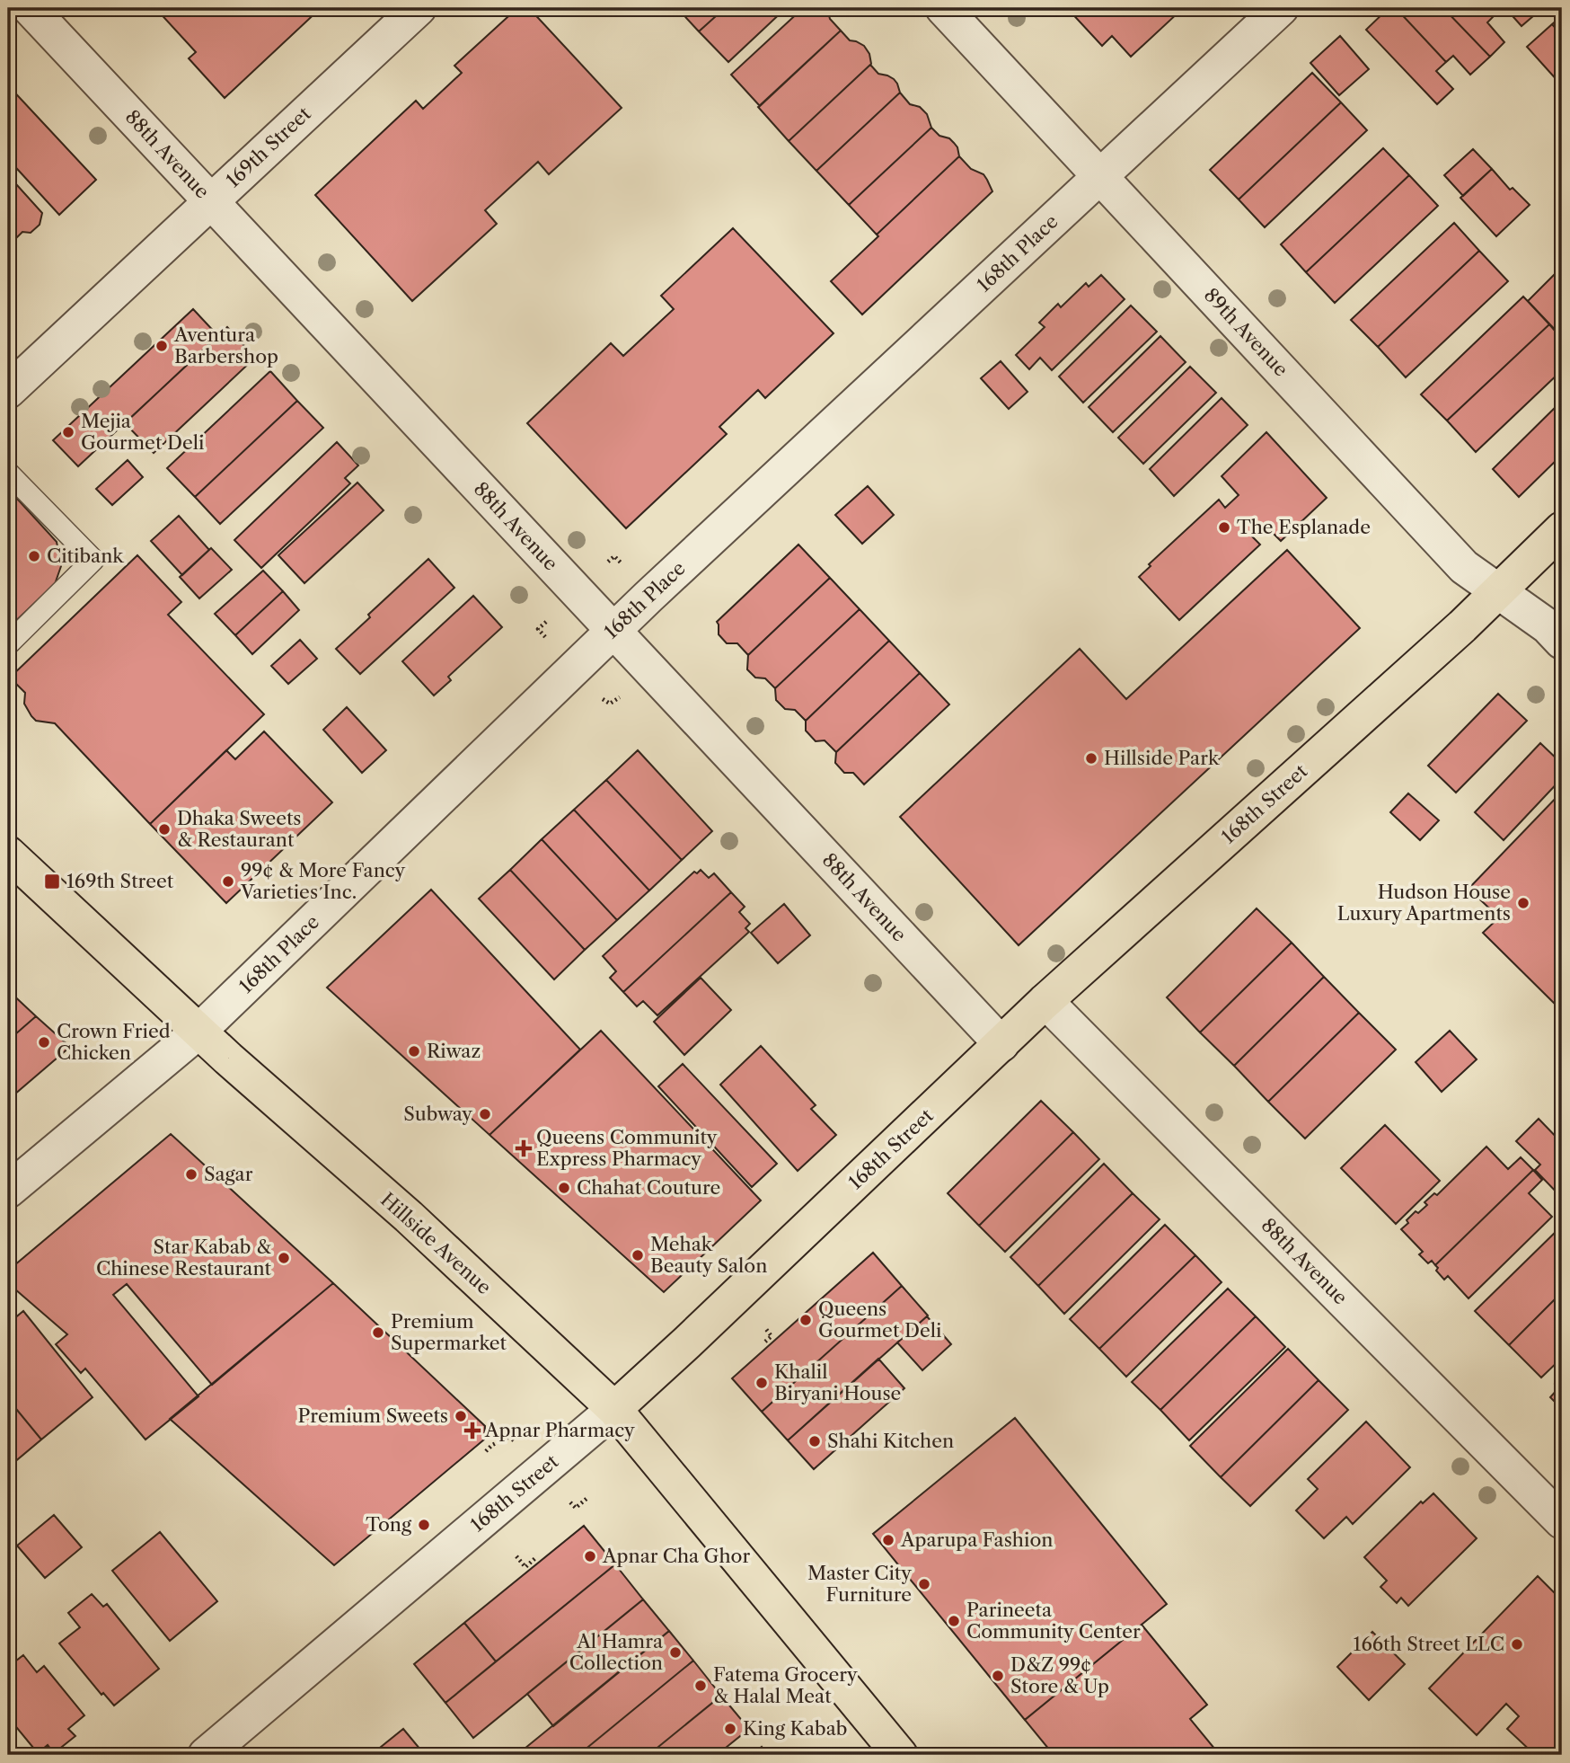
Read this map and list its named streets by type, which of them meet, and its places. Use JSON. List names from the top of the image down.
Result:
{
  "streets": {
    "main road": ["168th Street", "Hillside Avenue"],
    "street": [
      "169th Street",
      "88th Avenue",
      "168th Place",
      "89th Avenue"
    ]
  },
  "crossings": [
    ["169th Street", "88th Avenue"],
    ["88th Avenue", "168th Place"],
    ["88th Avenue", "168th Street"],
    ["168th Place", "89th Avenue"],
    ["168th Place", "Hillside Avenue"],
    ["89th Avenue", "168th Street"],
    ["168th Street", "Hillside Avenue"]
  ],
  "places": {
    "other": [
      "Aventura Barbershop",
      "Mejia Gourmet Deli",
      "The Esplanade",
      "Citibank",
      "Hillside Park",
      "Dhaka Sweets & Restaurant",
      "99¢ & More Fancy Varieties Inc.",
      "Hudson House Luxury Apartments",
      "Crown Fried Chicken",
      "Riwaz",
      "Subway",
      "Sagar",
      "Chahat Couture",
      "Mehak Beauty Salon",
      "Star Kabab & Chinese Restaurant",
      "Queens Gourmet Deli",
      "Premium Supermarket",
      "Khalil Biryani House",
      "Premium Sweets",
      "Shahi Kitchen",
      "Tong",
      "Aparupa Fashion",
      "Apnar Cha Ghor",
      "Master City Furniture",
      "Parineeta Community Center",
      "166th Street LLC",
      "Al Hamra Collection",
      "D&Z 99¢ Store & Up",
      "Fatema Grocery & Halal Meat",
      "King Kabab"
    ],
    "transit": ["169th Street"],
    "health": ["Queens Community Express Pharmacy", "Apnar Pharmacy"]
  }
}
